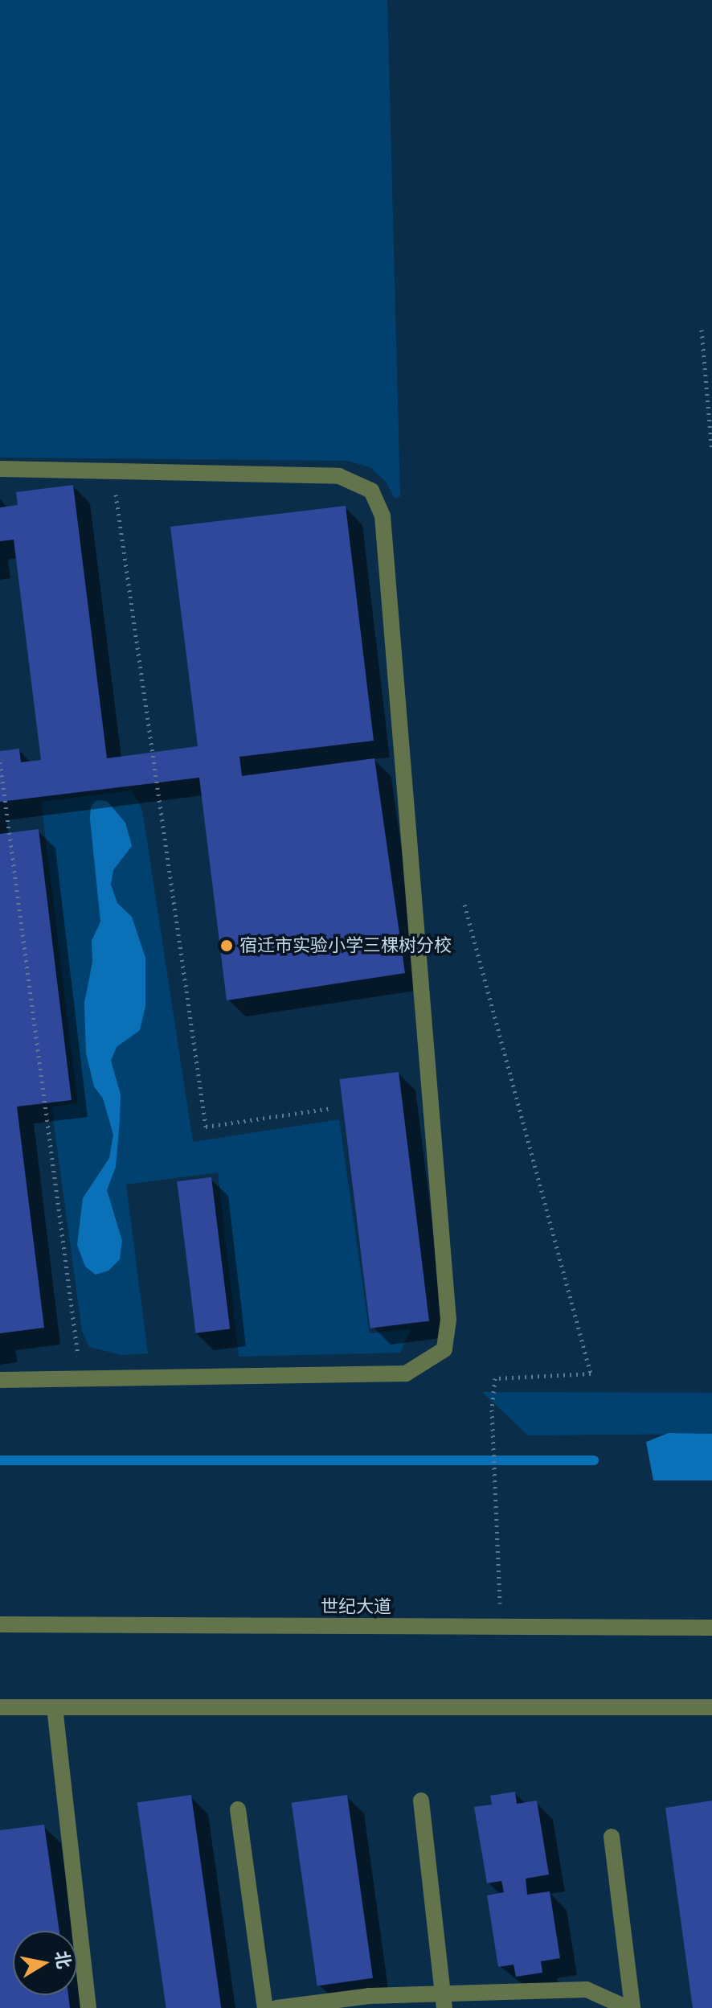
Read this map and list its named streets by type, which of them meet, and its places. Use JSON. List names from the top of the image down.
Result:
{
  "streets": {
    "street": ["世纪大道"]
  },
  "places": ["宿迁市实验小学三棵树分校"],
  "north": "right"
}
